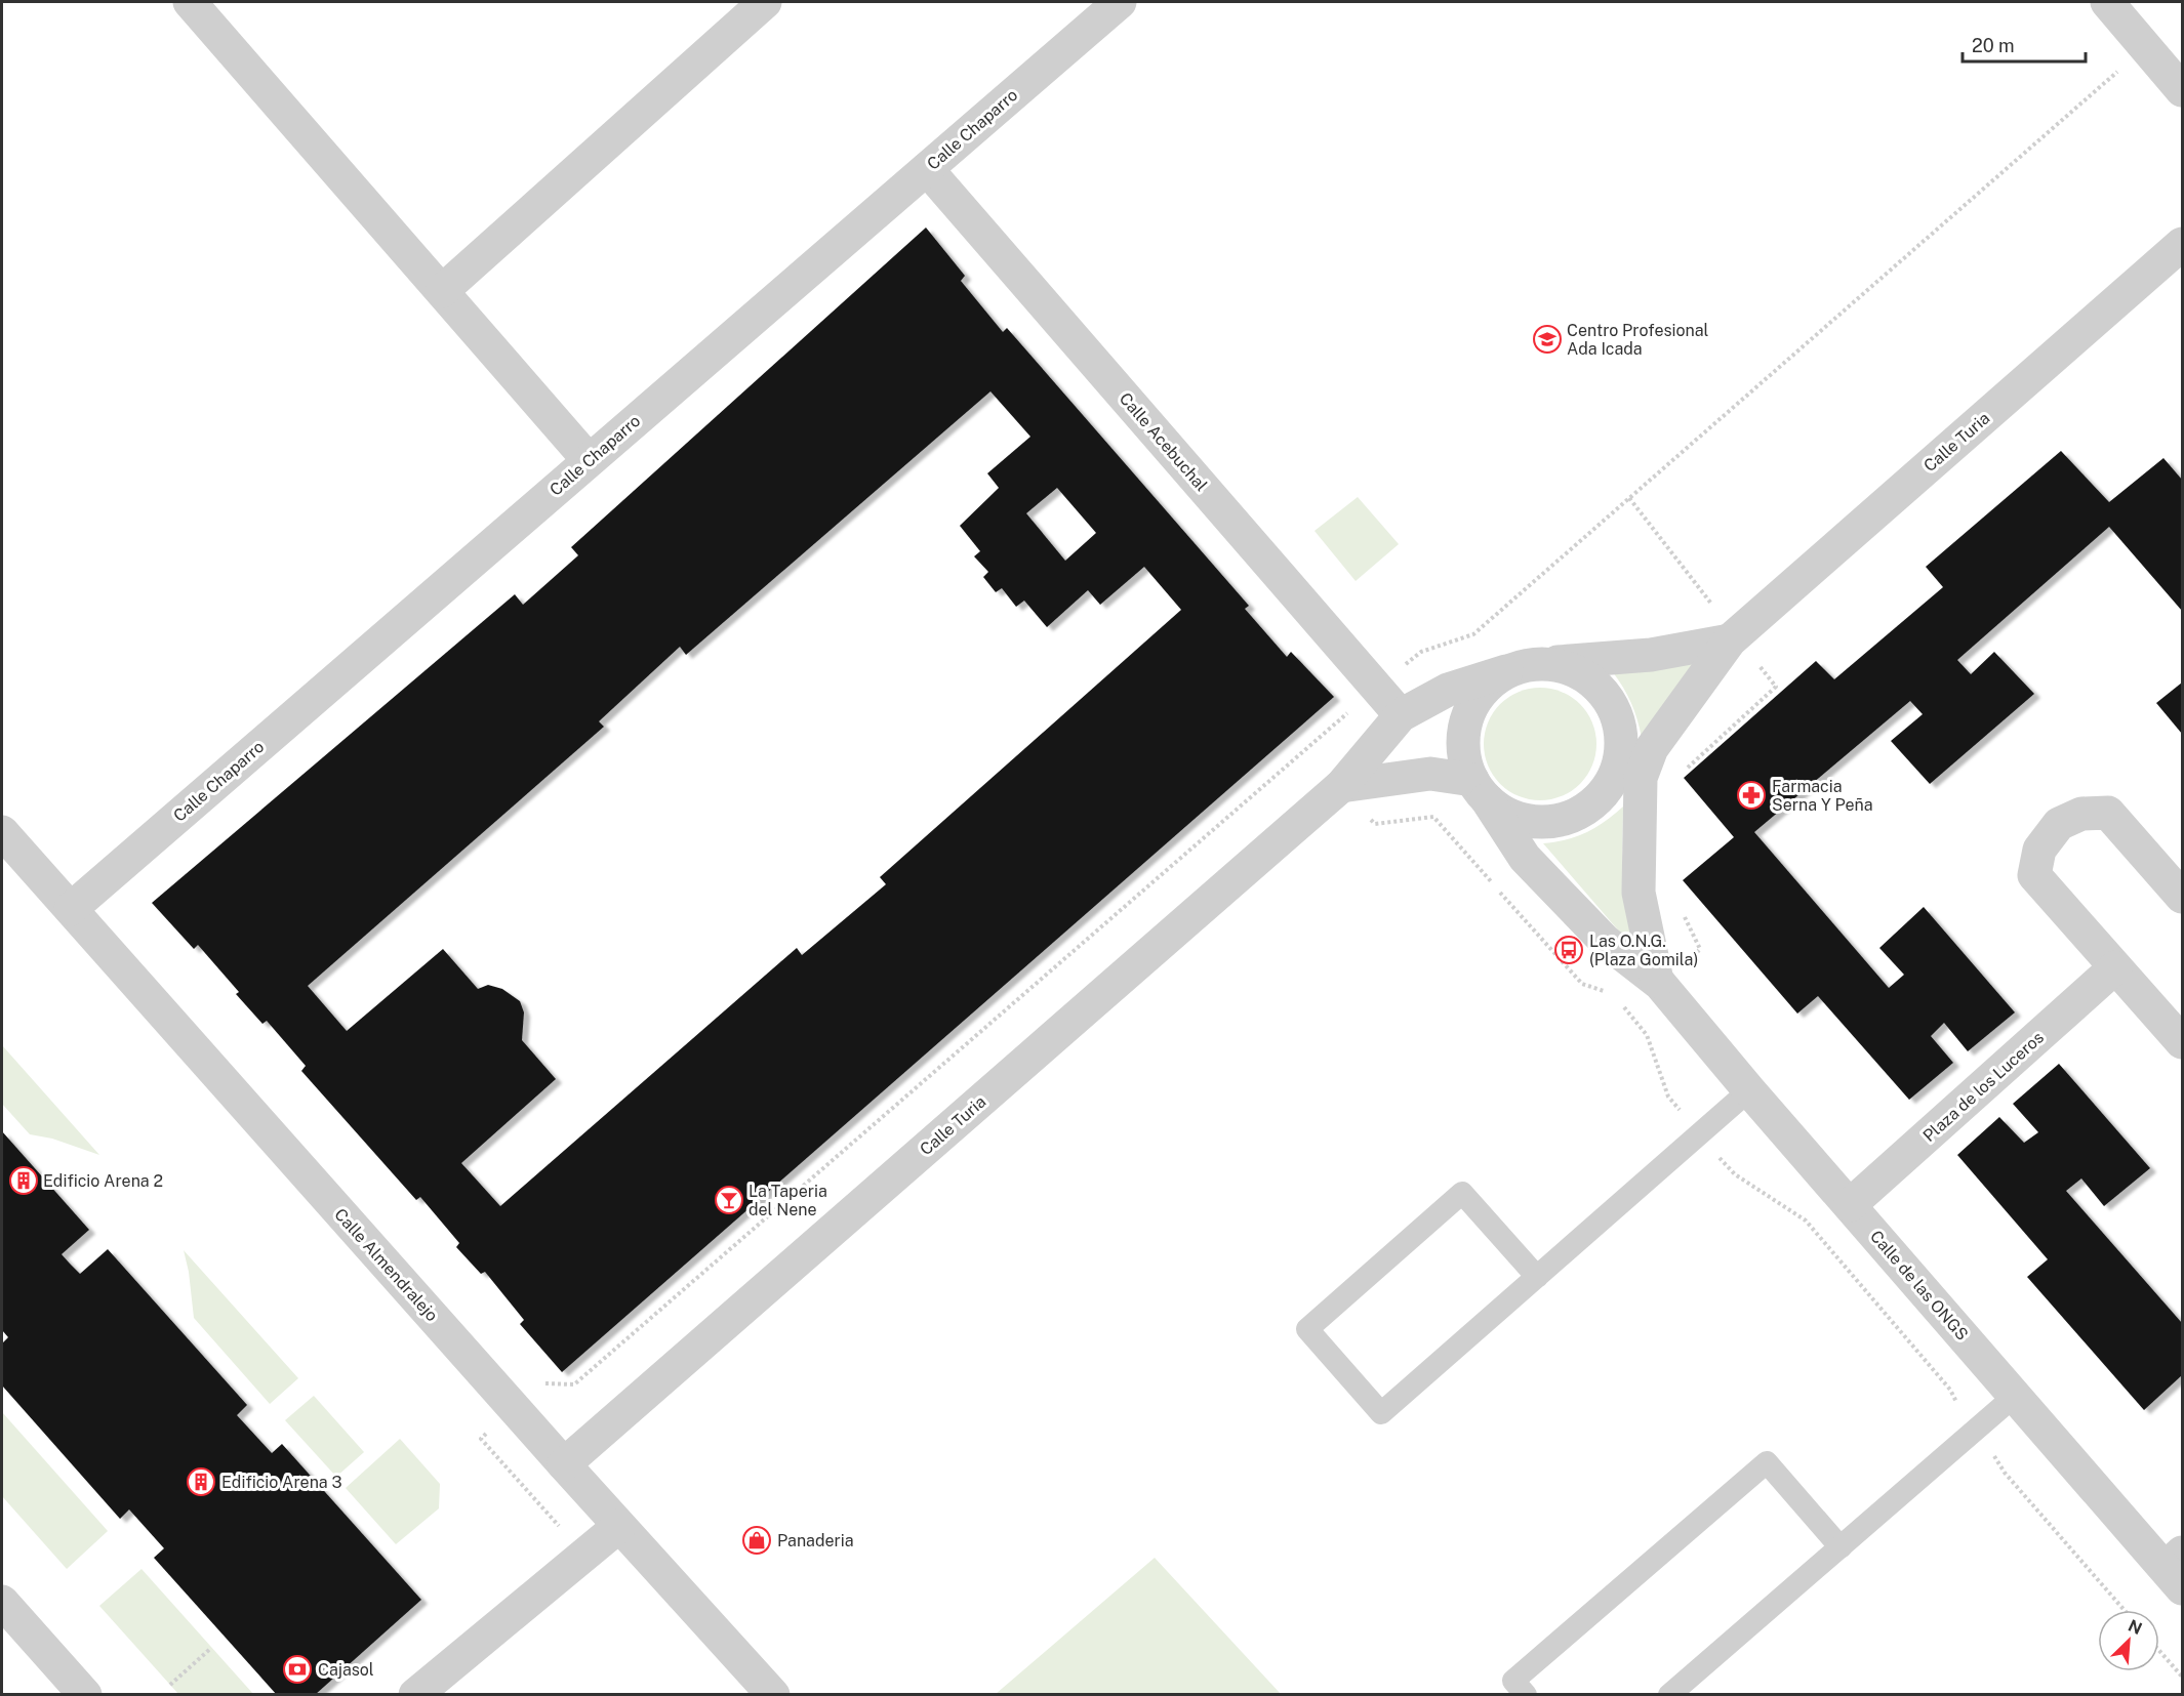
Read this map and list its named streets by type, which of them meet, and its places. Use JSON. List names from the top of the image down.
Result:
{
  "streets": {
    "street": [
      "Calle Chaparro",
      "Calle Acebuchal",
      "Calle Turia",
      "Plaza de los Luceros",
      "Calle Almendralejo",
      "Calle de las ONGS"
    ]
  },
  "crossings": [
    ["Calle Chaparro", "Calle Acebuchal"],
    ["Calle Chaparro", "Calle Almendralejo"],
    ["Calle Acebuchal", "Calle Turia"],
    ["Calle Turia", "Calle Almendralejo"],
    ["Calle Turia", "Calle de las ONGS"],
    ["Plaza de los Luceros", "Calle de las ONGS"]
  ],
  "places": {
    "school or university": ["Centro Profesional Ada Icada"],
    "pharmacy": ["Farmacia Serna Y Peña"],
    "bus stop": ["Las O.N.G. (Plaza Gomila)"],
    "building": ["Edificio Arena 2", "Edificio Arena 3"],
    "bar": ["La Taperia del Nene"],
    "shop": ["Panaderia"],
    "bank": ["Cajasol"]
  },
  "scale_bar": "20 m",
  "north": "top right"
}
